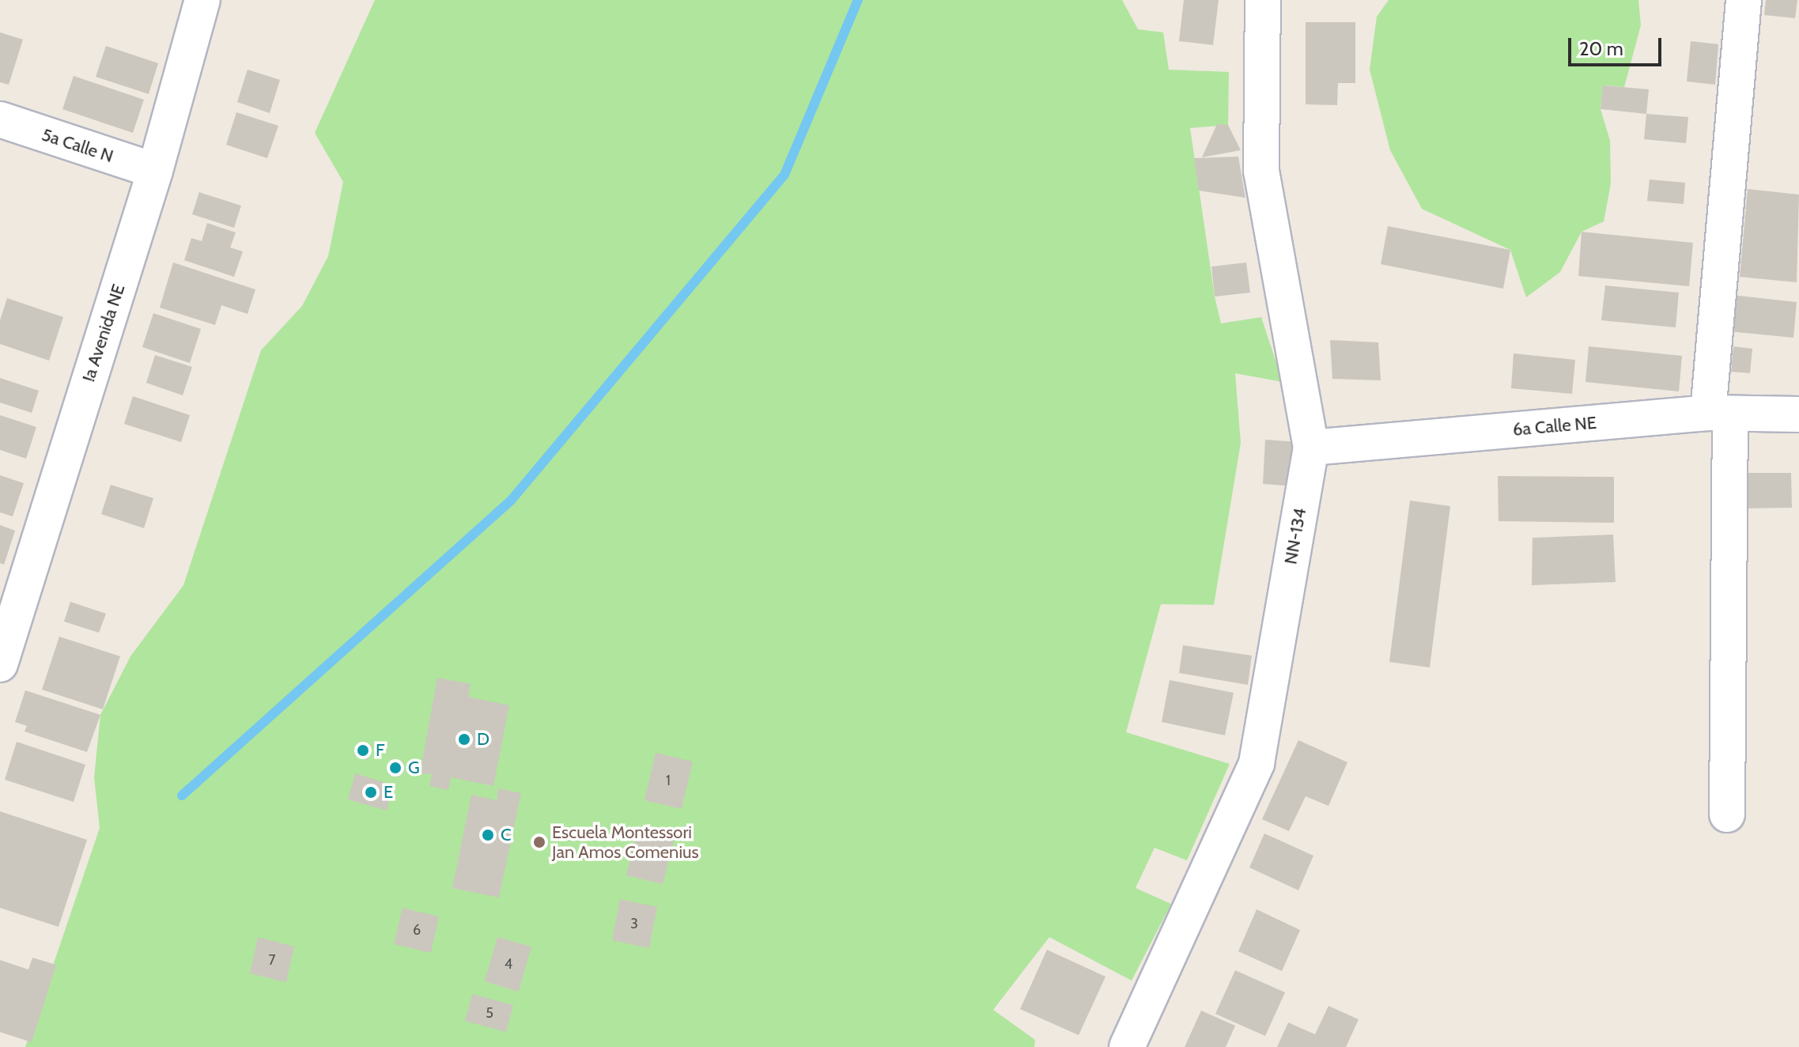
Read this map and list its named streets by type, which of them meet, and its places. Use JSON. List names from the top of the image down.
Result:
{
  "streets": {
    "street": [
      "5a Calle N",
      "!a Avenida NE",
      "6a Calle NE",
      "NN-134"
    ]
  },
  "crossings": [
    ["5a Calle N", "!a Avenida NE"],
    ["6a Calle NE", "NN-134"]
  ],
  "places": [
    "D",
    "F",
    "G",
    "E",
    "C",
    "Escuela Montessori Jan Amos Comenius"
  ],
  "house_numbers": [
    "1",
    "3",
    "6",
    "7",
    "4",
    "5"
  ],
  "scale_bar": "20 m"
}
